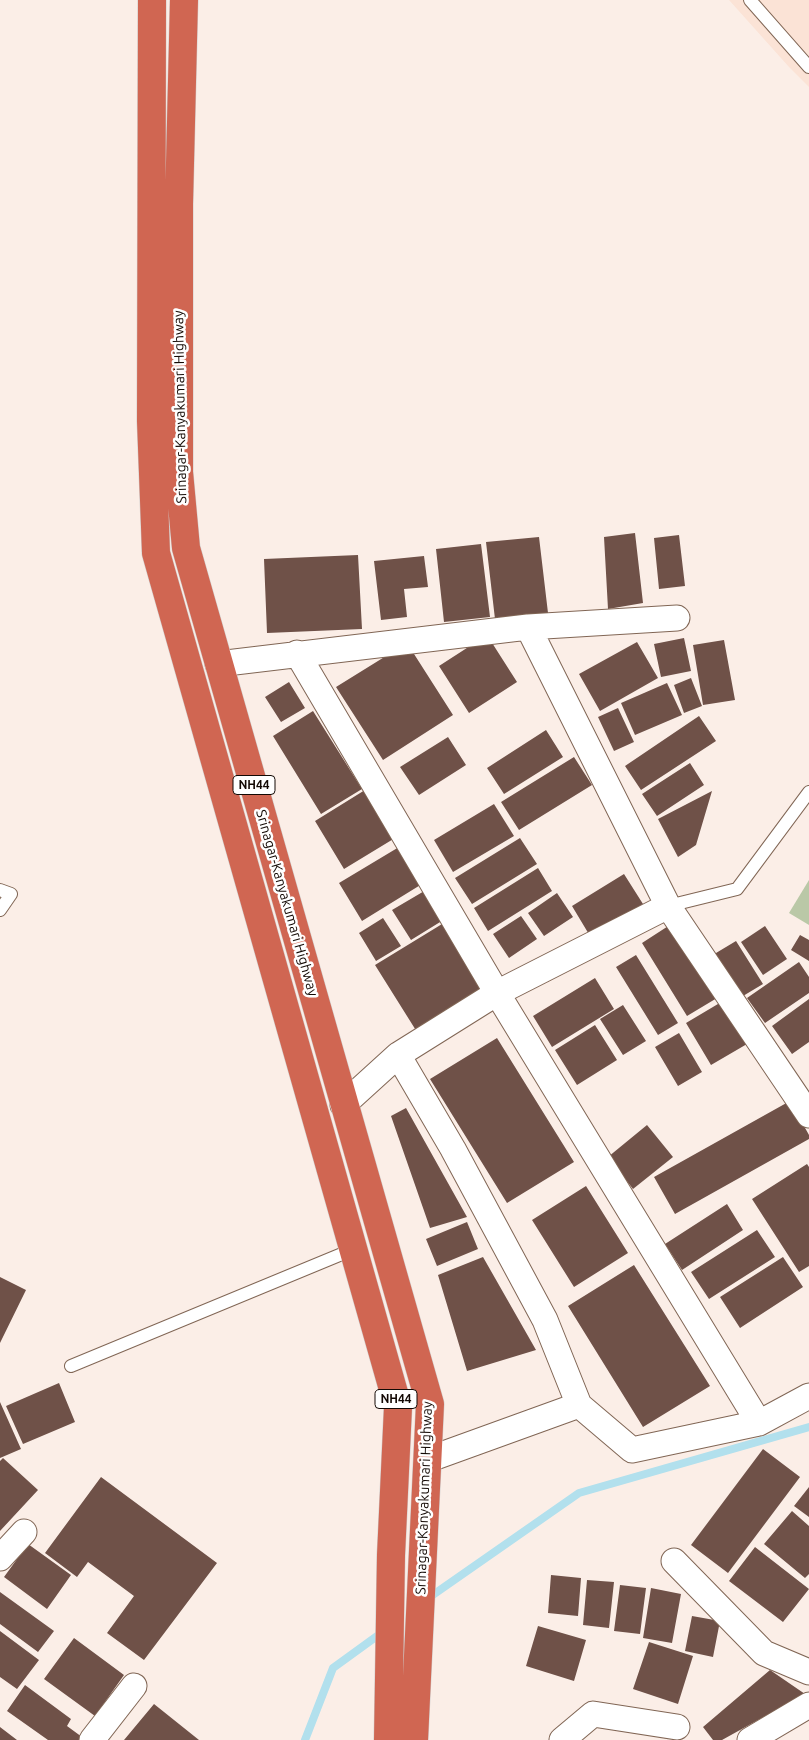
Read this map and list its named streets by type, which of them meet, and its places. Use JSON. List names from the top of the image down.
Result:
{
  "streets": {
    "highway": ["Srinagar-Kanyakumari Highway", "NH44"]
  }
}
